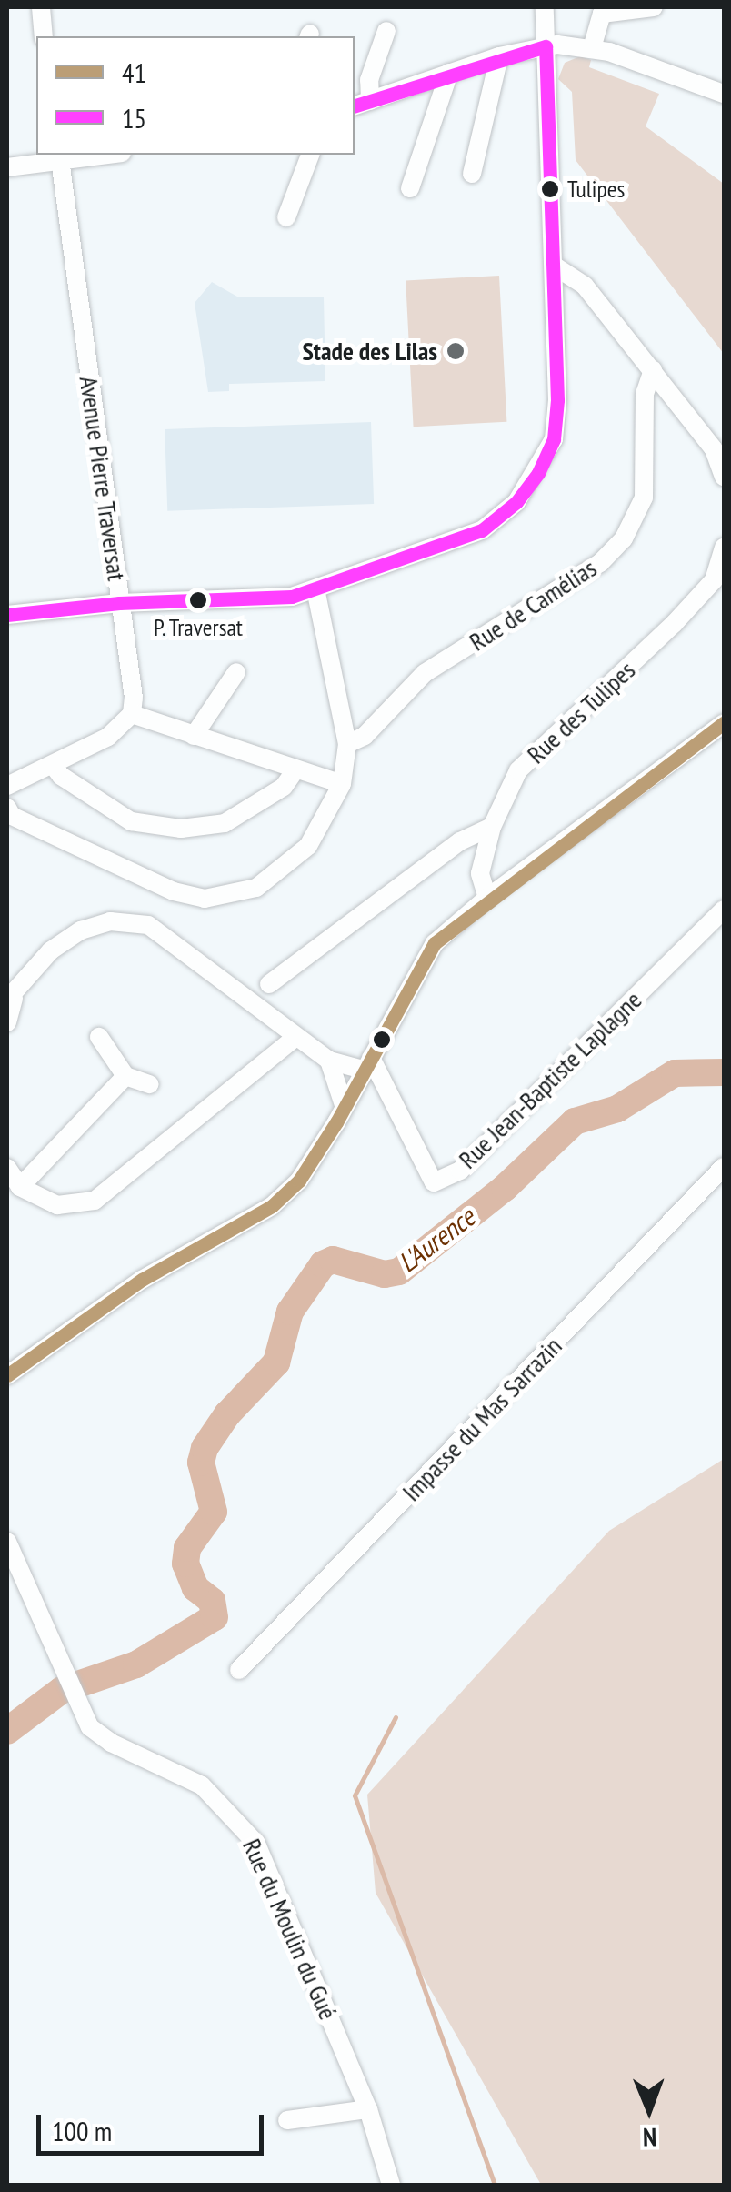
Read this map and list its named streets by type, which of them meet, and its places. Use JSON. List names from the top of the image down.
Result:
{
  "streets": {
    "street": [
      "Avenue Pierre Traversat",
      "Rue de Camélias",
      "Rue des Tulipes",
      "Rue Jean-Baptiste Laplagne",
      "Impasse du Mas Sarrazin",
      "Rue du Moulin du Gué"
    ]
  },
  "water": ["L'Aurence"],
  "places": ["Tulipes", "Stade des Lilas", "P. Traversat"],
  "lines": ["transit line 15", "transit line 41"],
  "legend": ["41", "15"],
  "scale_bar": "100 m",
  "north": "bottom"
}
